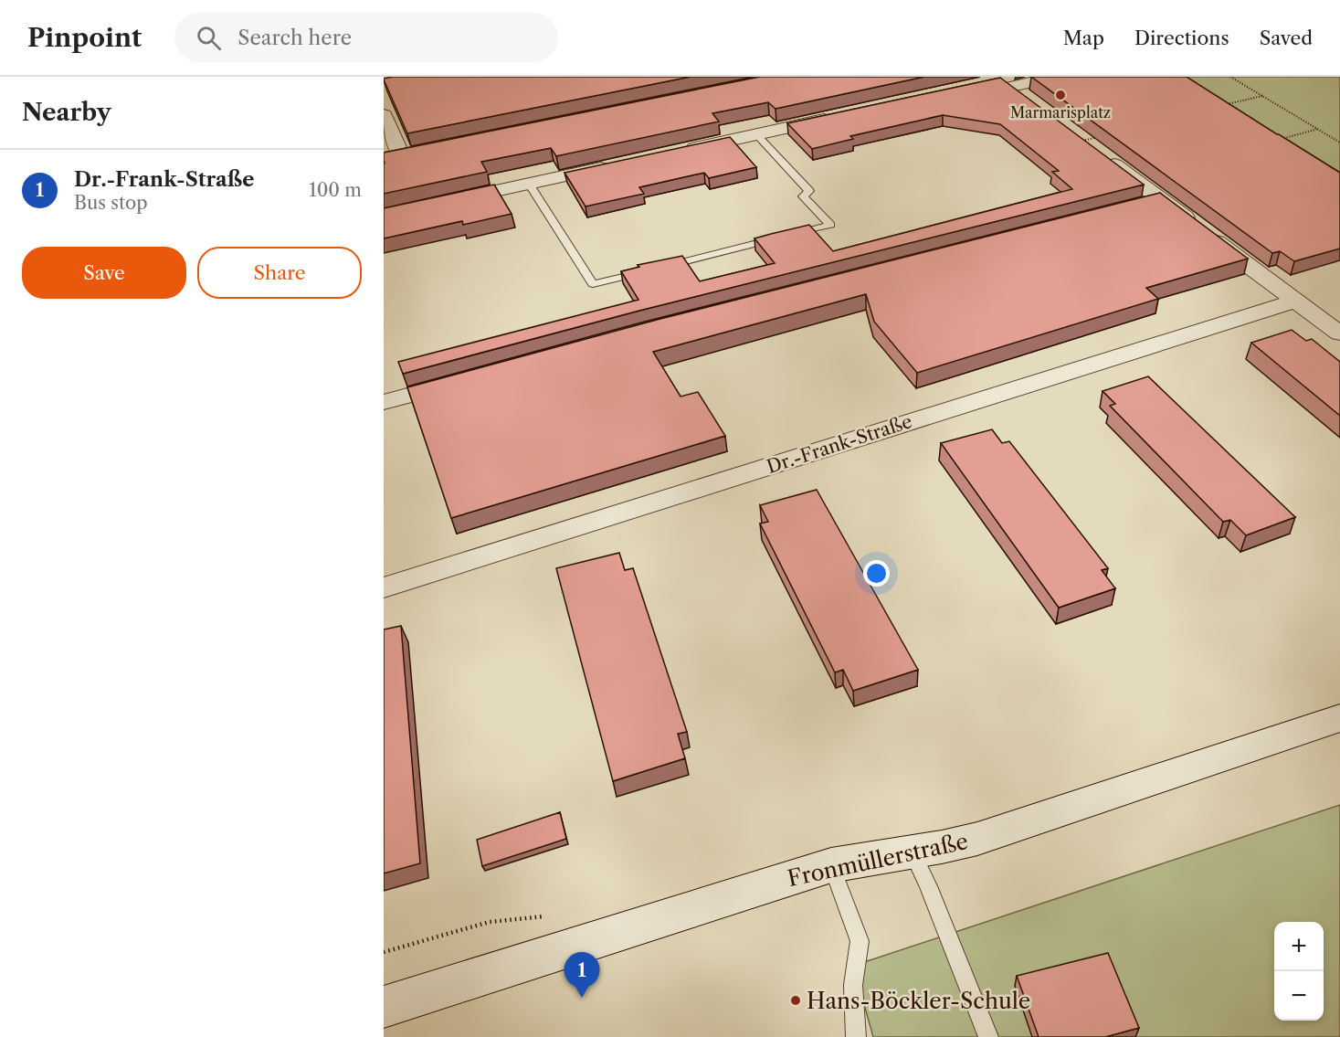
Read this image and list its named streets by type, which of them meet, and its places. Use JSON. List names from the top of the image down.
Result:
{
  "streets": {
    "main road": ["Fronmüllerstraße"],
    "street": ["Dr.-Frank-Straße"]
  },
  "places": ["Marmarisplatz", "Hans-Böckler-Schule"],
  "page": {
    "header": "Pinpoint",
    "search": "Search here",
    "nav": ["Map", "Directions", "Saved"],
    "heading": "Nearby",
    "list": [
      {
        "mark": "1",
        "name": "Dr.-Frank-Straße",
        "note": "Bus stop",
        "value": "100 m"
      }
    ],
    "buttons": ["Save", "Share"],
    "map_buttons": ["+", "−"],
    "pins": "1"
  }
}
